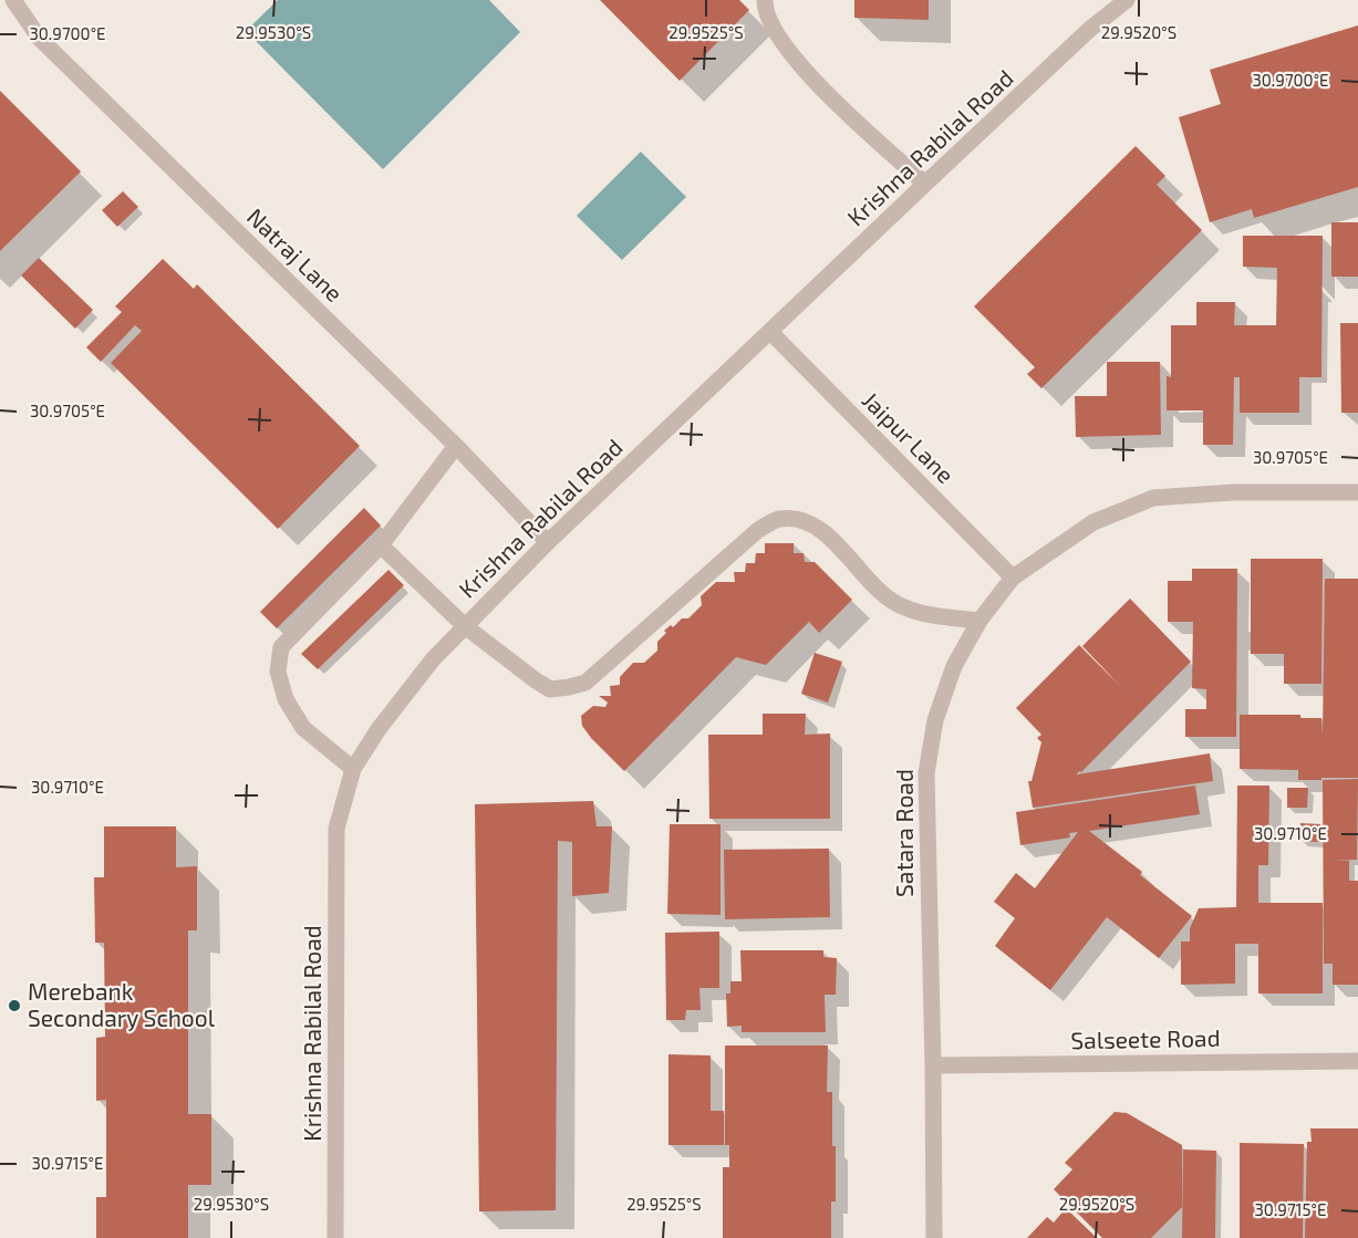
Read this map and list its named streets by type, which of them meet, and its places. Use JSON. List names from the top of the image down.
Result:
{
  "streets": {
    "street": [
      "Krishna Rabilal Road",
      "Natraj Lane",
      "Jaipur Lane",
      "Satara Road",
      "Salseete Road"
    ]
  },
  "crossings": [
    ["Krishna Rabilal Road", "Natraj Lane"],
    ["Krishna Rabilal Road", "Jaipur Lane"],
    ["Jaipur Lane", "Satara Road"],
    ["Satara Road", "Salseete Road"]
  ],
  "places": ["Merebank Secondary School"],
  "coordinates": [
    "29.9530°S",
    "29.9525°S",
    "29.9520°S",
    "30.9700°E",
    "30.9705°E",
    "30.9710°E",
    "30.9715°E"
  ]
}
